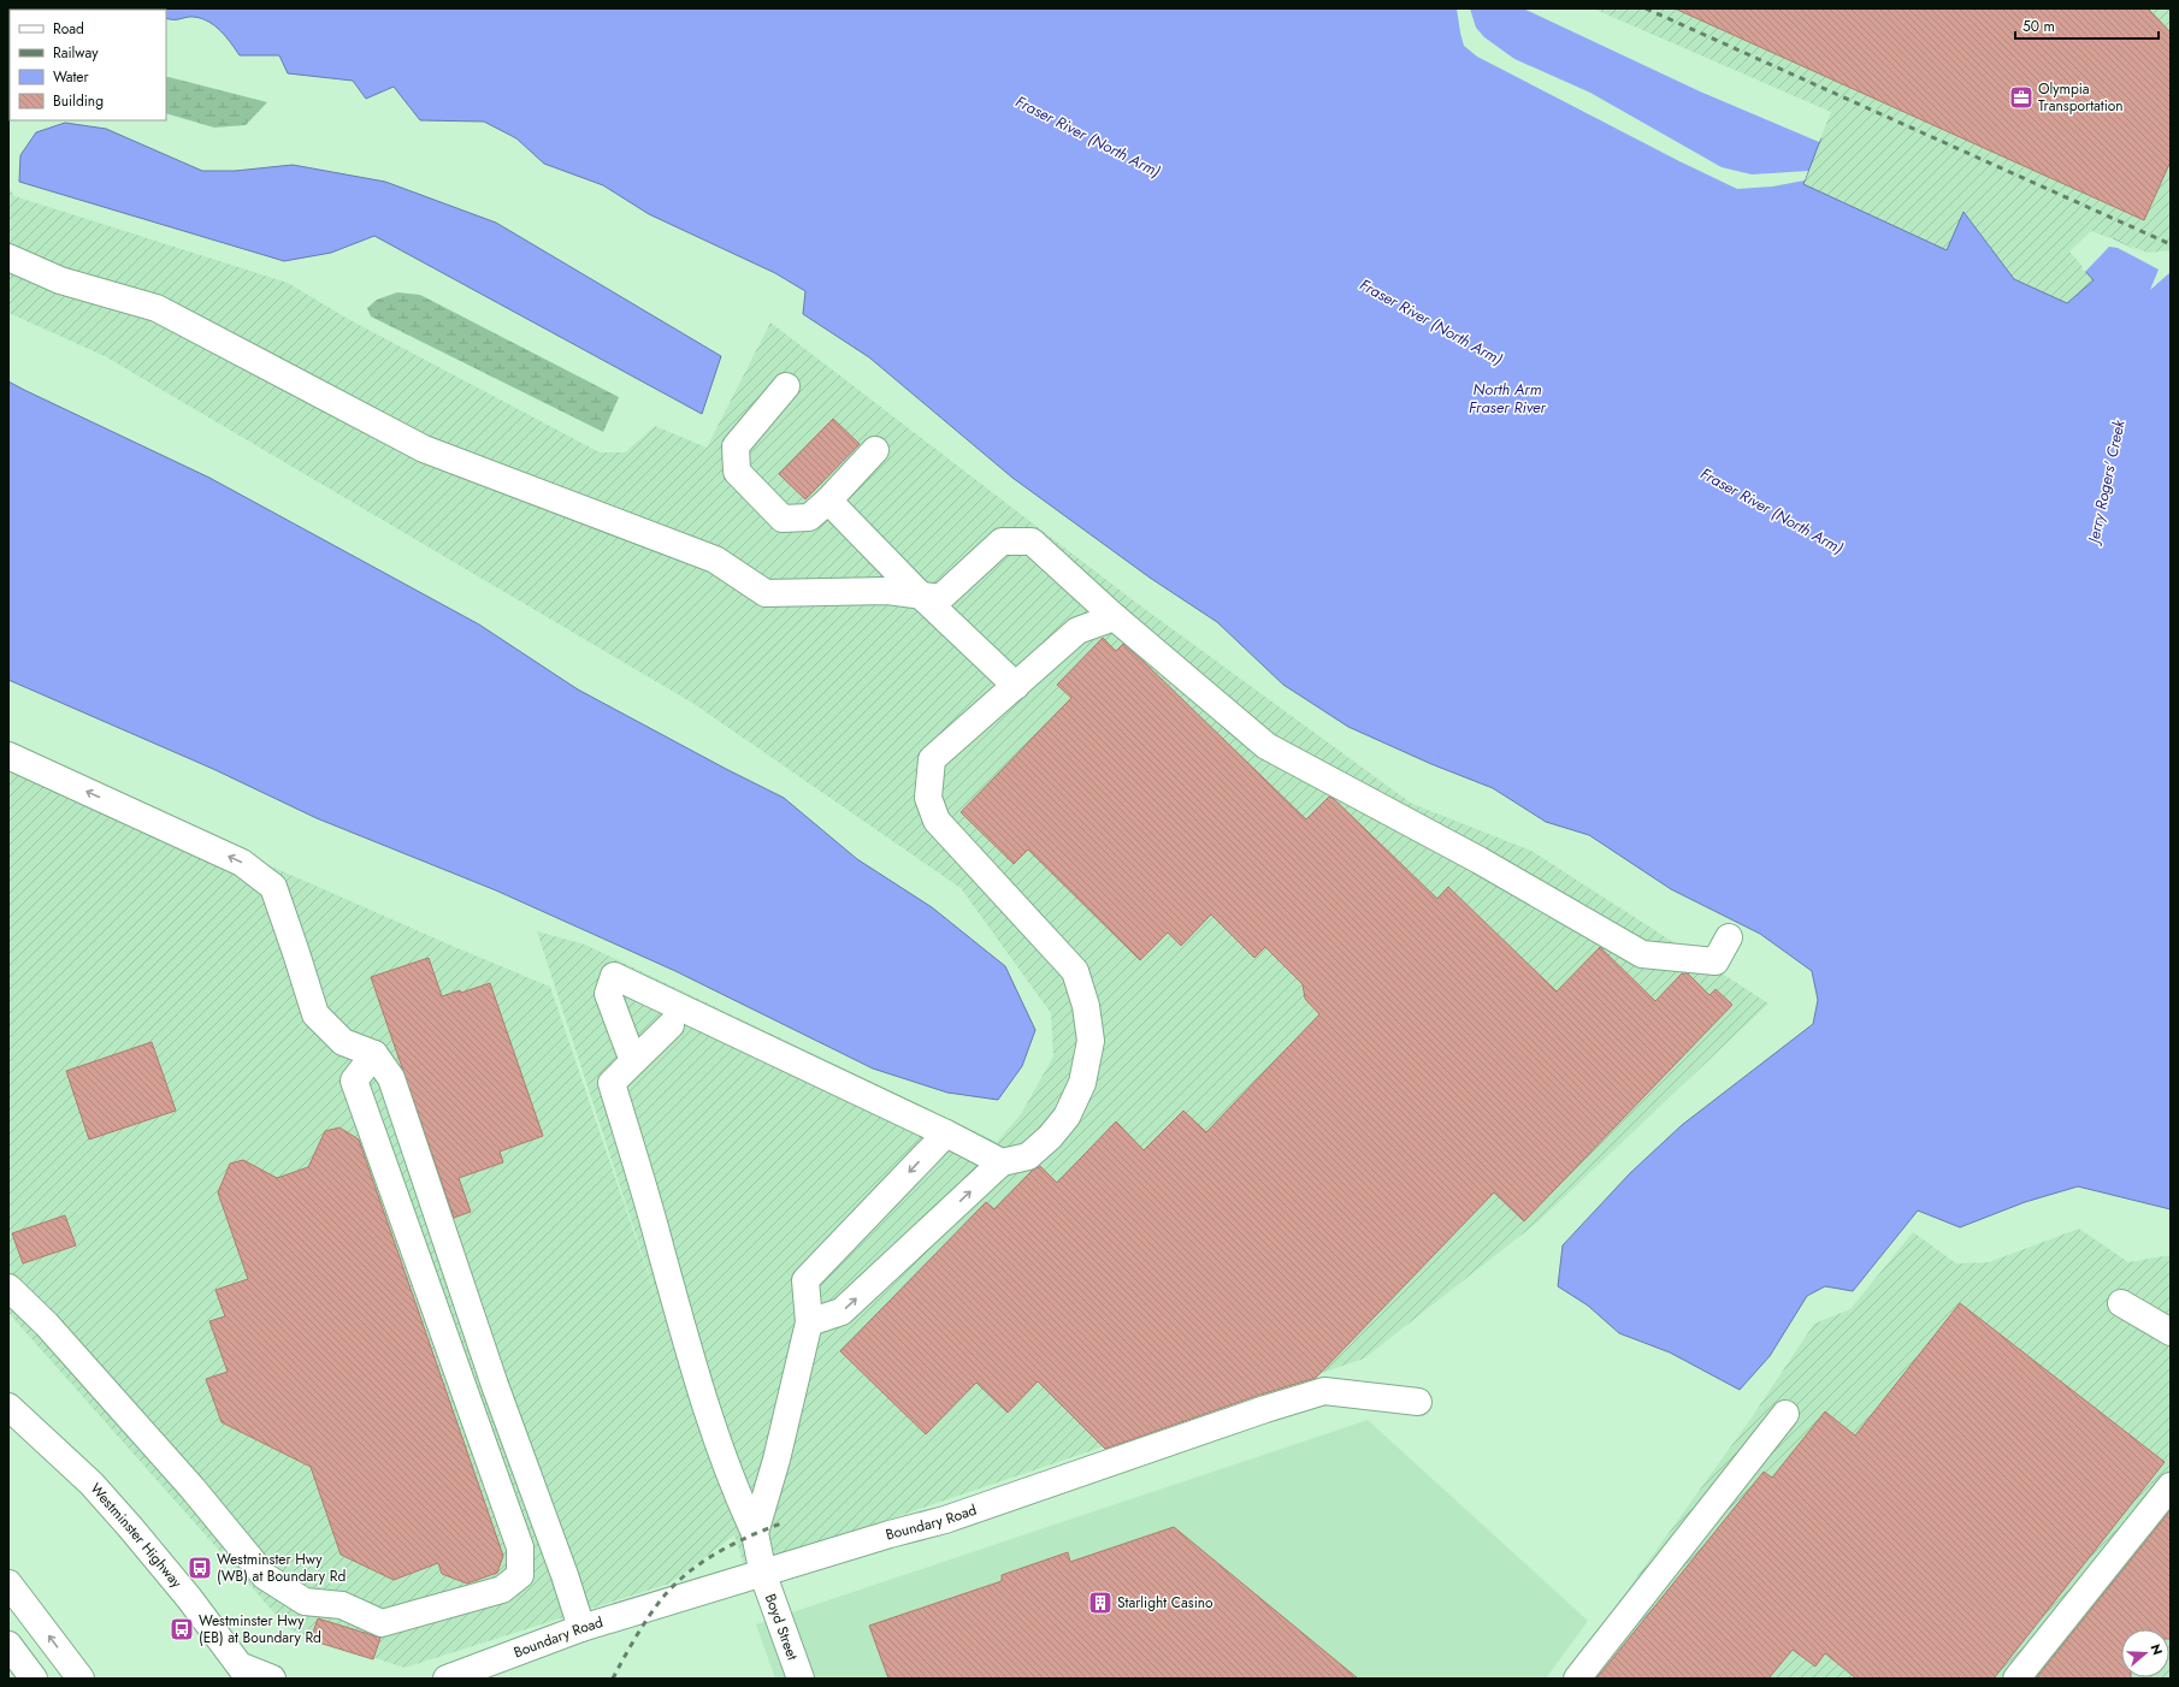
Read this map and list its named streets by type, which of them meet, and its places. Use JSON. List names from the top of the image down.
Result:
{
  "streets": {
    "main road": ["Boundary Road", "Westminster Highway", "Boyd Street"]
  },
  "crossings": [
    ["Boundary Road", "Boyd Street"]
  ],
  "water": ["Fraser River (North Arm)", "North Arm Fraser River", "Jerry Rogers' Creek"],
  "places": {
    "office": ["Olympia Transportation"],
    "bus stop": ["Westminster Hwy (WB) at Boundary Rd", "Westminster Hwy (EB) at Boundary Rd"],
    "building": ["Starlight Casino"]
  },
  "legend": [
    "Road",
    "Railway",
    "Water",
    "Building"
  ],
  "scale_bar": "50 m",
  "north": "right"
}
